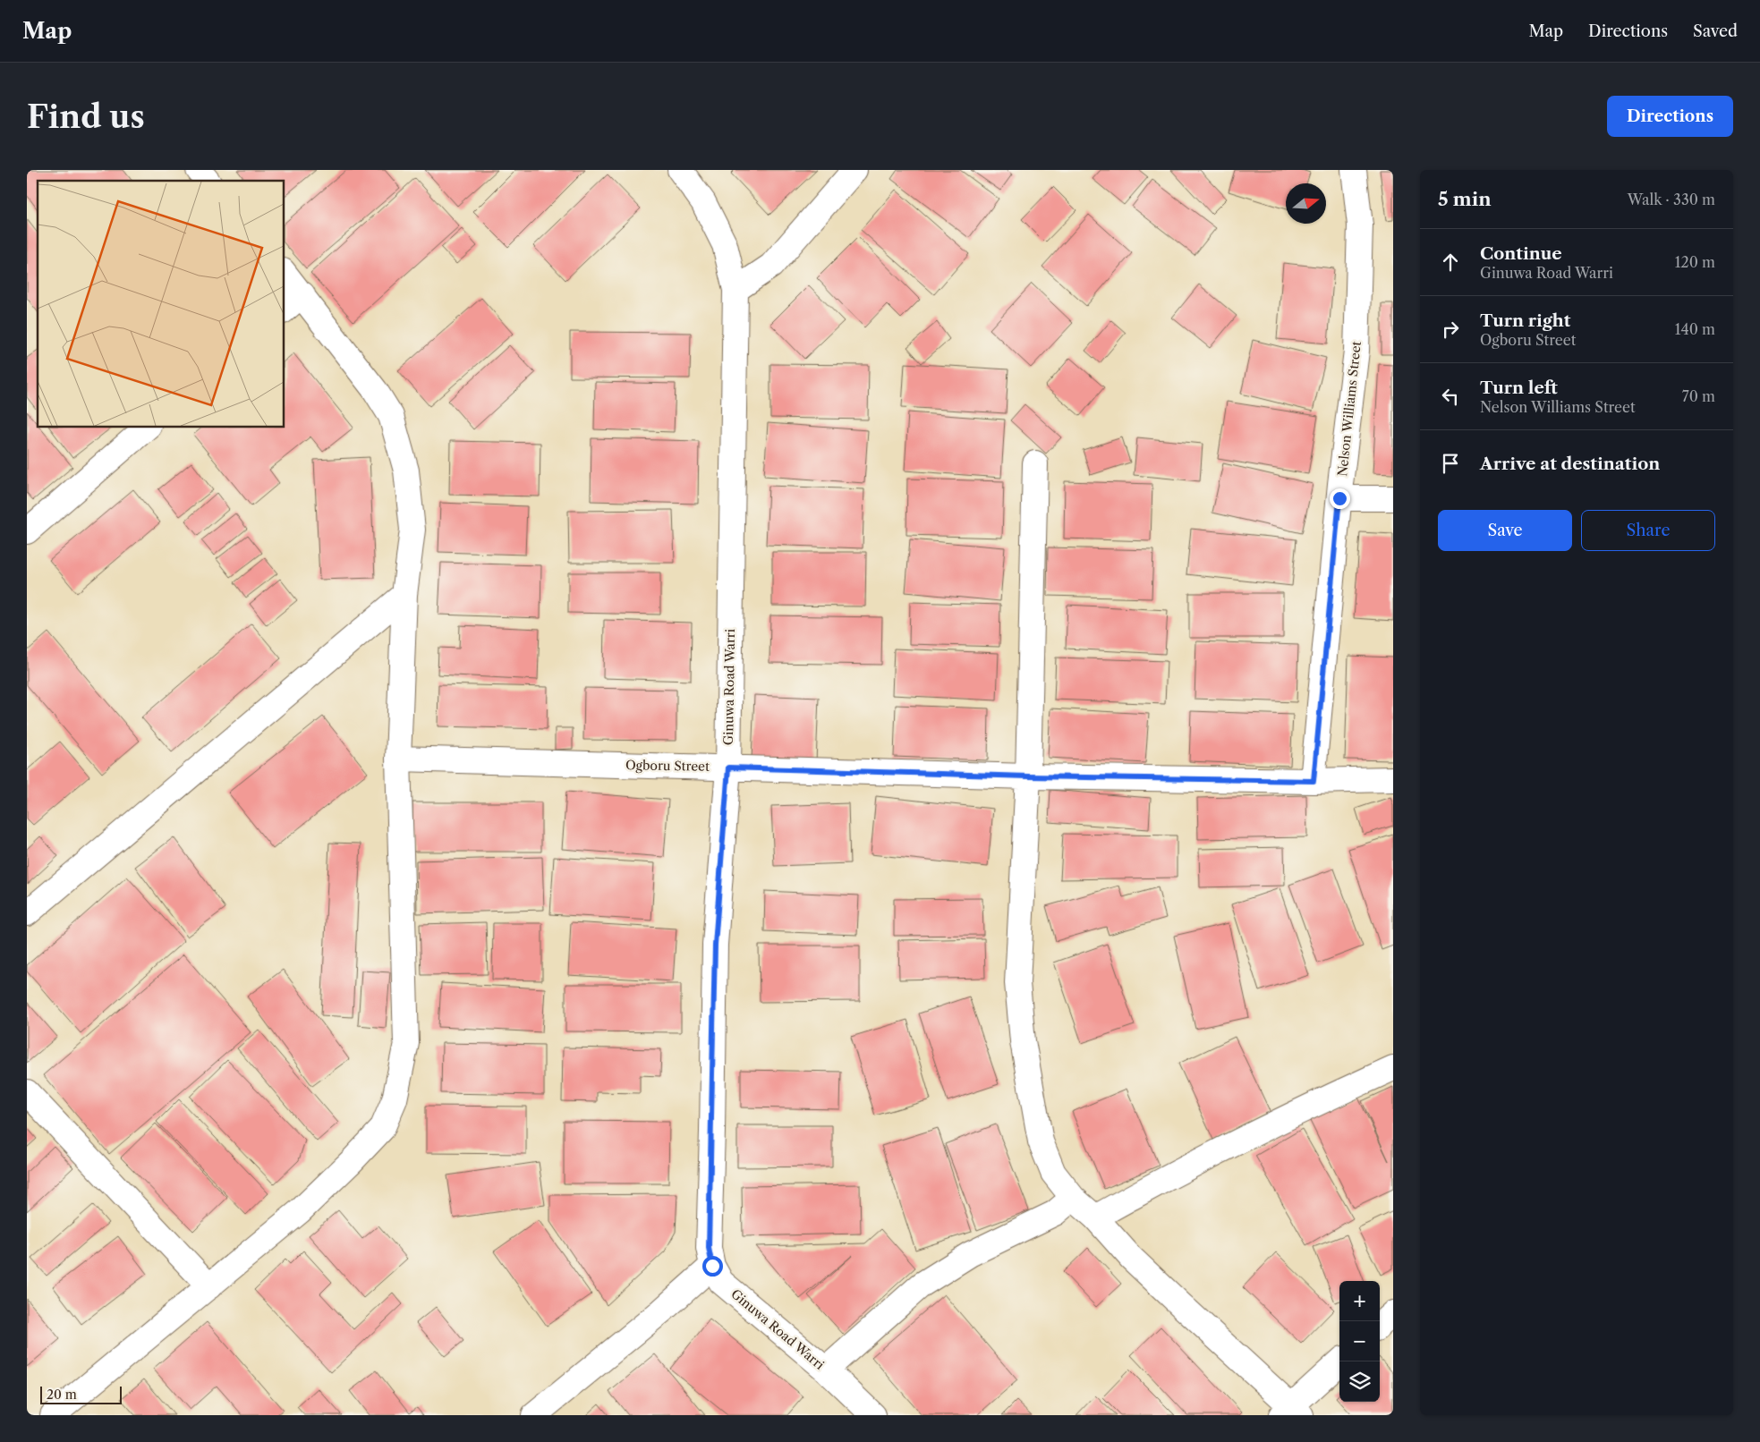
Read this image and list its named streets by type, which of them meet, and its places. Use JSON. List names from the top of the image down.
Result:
{
  "streets": {
    "street": ["Nelson Williams Street", "Ginuwa Road Warri", "Ogboru Street"]
  },
  "crossings": [
    ["Nelson Williams Street", "Ogboru Street"],
    ["Ginuwa Road Warri", "Ogboru Street"]
  ],
  "scale_bar": "20 m",
  "north": "right",
  "page": {
    "header": "Map",
    "nav": ["Map", "Directions", "Saved"],
    "buttons": [
      "Directions",
      ["Save", "Share"]
    ],
    "title": "Find us",
    "heading": ["5 min", "Walk · 330 m"],
    "list": [
      ["Continue", "Ginuwa Road Warri", "120 m"],
      ["Turn right", "Ogboru Street", "140 m"],
      ["Turn left", "Nelson Williams Street", "70 m"],
      "Arrive at destination"
    ],
    "map_buttons": ["+", "−"],
    "scale": "20 m"
  }
}
